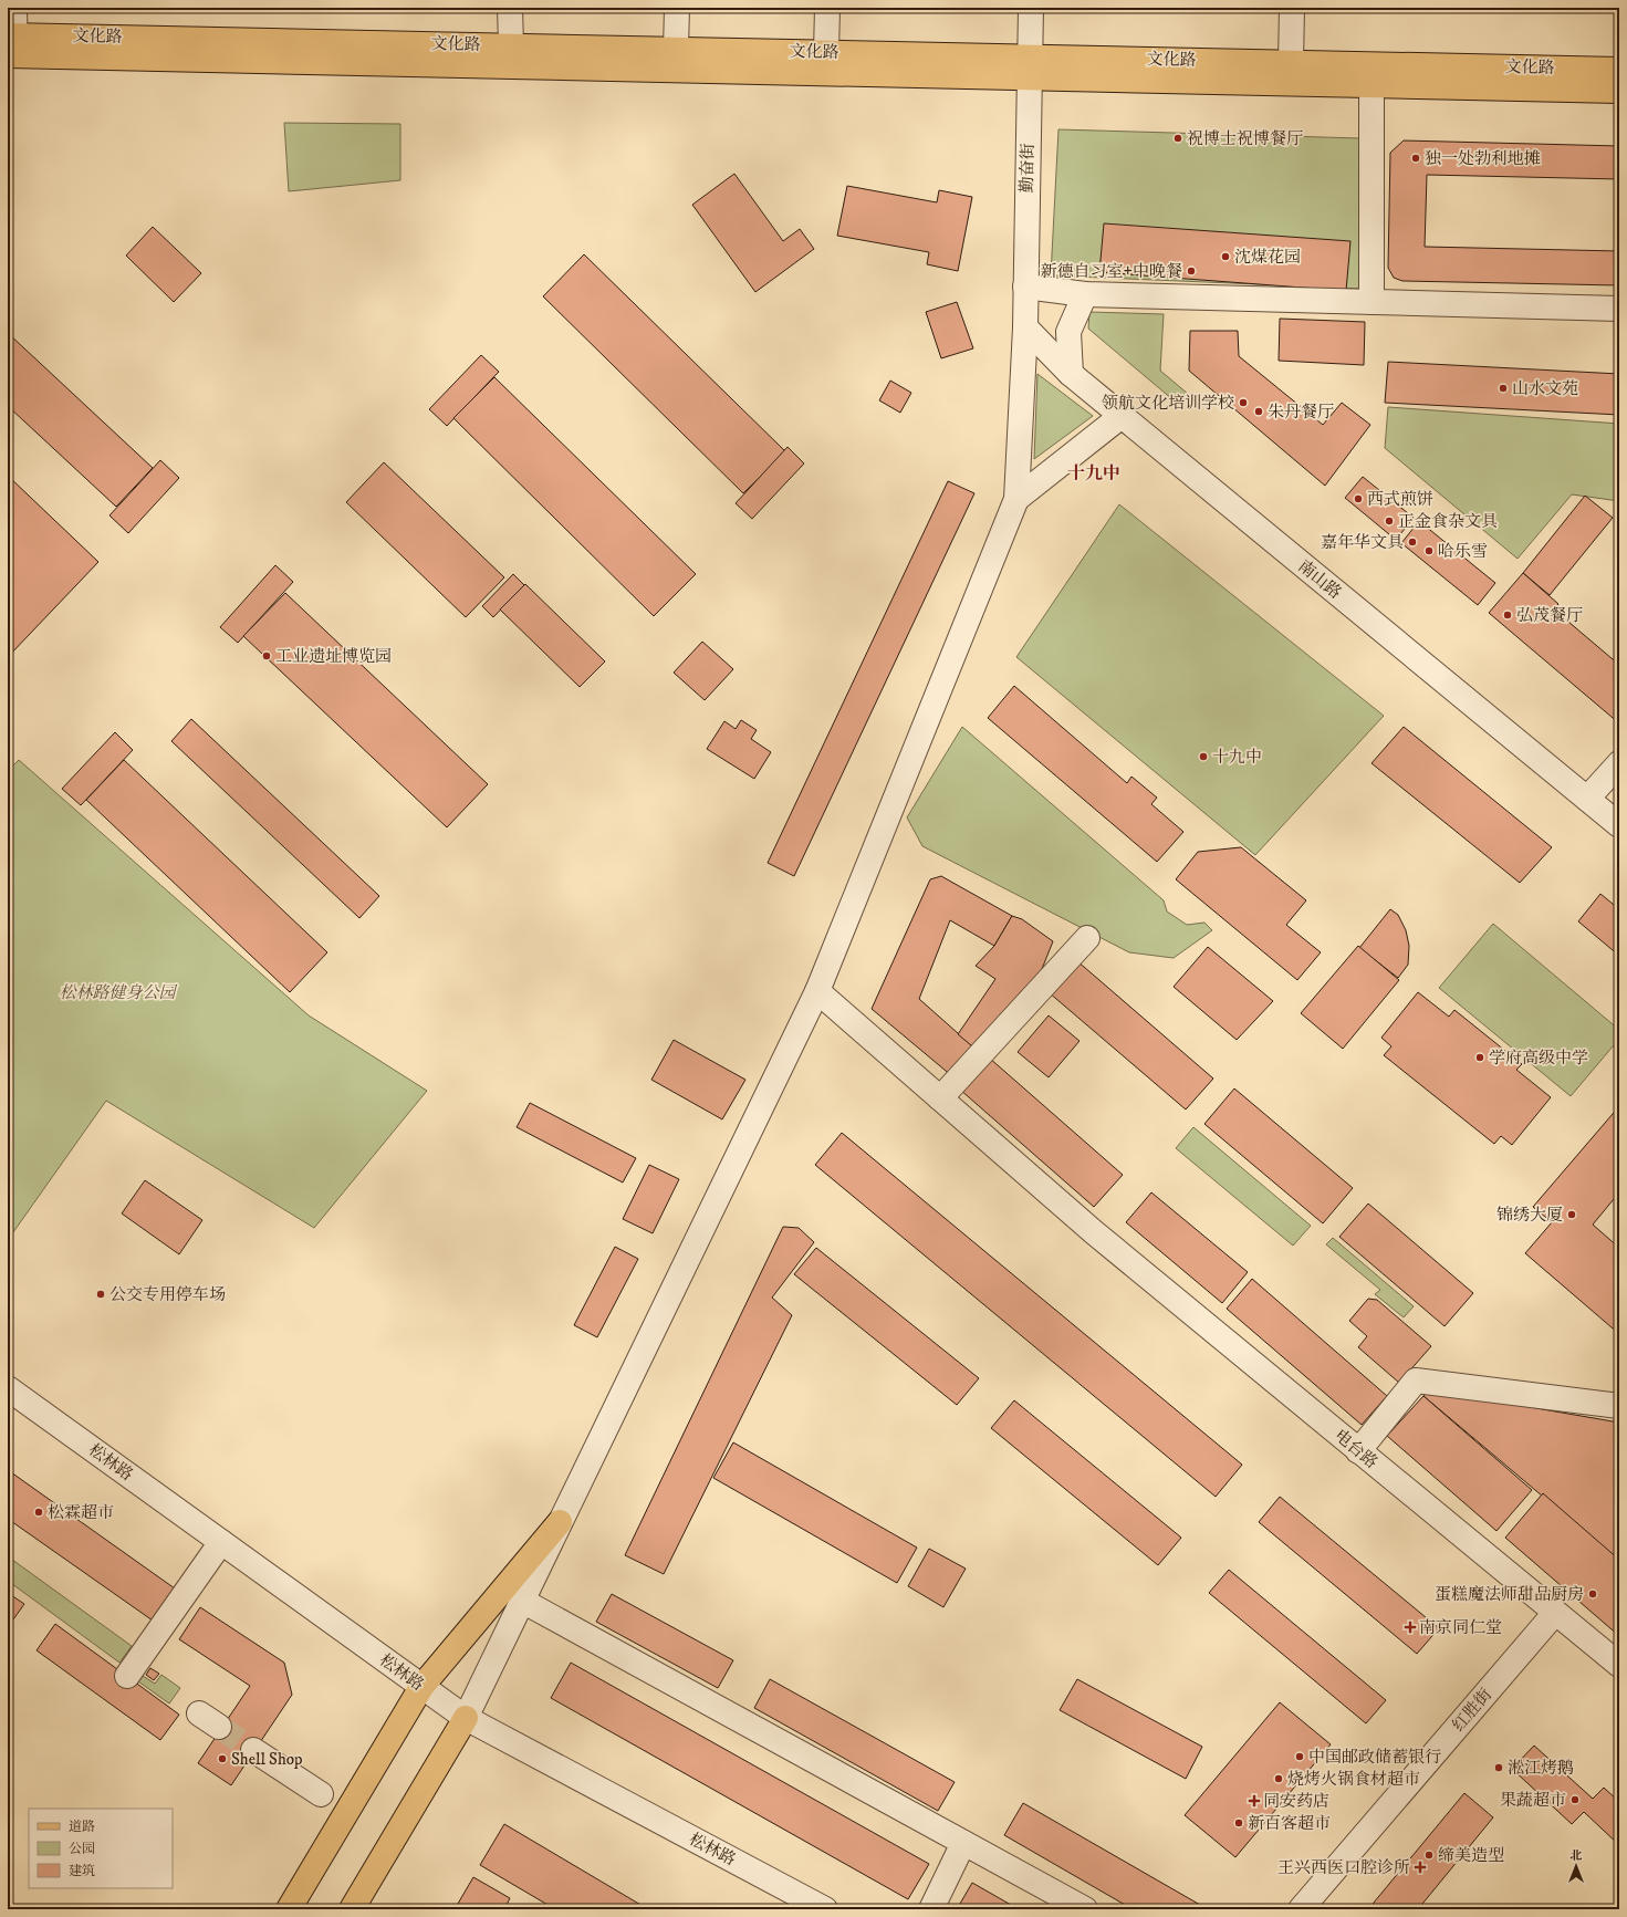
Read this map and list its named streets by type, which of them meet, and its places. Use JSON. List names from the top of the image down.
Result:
{
  "streets": {
    "main road": ["文化路"],
    "street": [
      "勤奋街",
      "南山路",
      "电台路",
      "松林路",
      "红胜街"
    ]
  },
  "crossings": [
    ["文化路", "勤奋街"],
    ["勤奋街", "南山路"],
    ["电台路", "红胜街"]
  ],
  "districts": ["十九中"],
  "parks": ["松林路健身公园"],
  "places": {
    "other": [
      "祝博士祝博餐厅",
      "独一处勃利地摊",
      "沈煤花园",
      "新德自习室+中晚餐",
      "山水文苑",
      "领航文化培训学校",
      "朱丹餐厅",
      "西式煎饼",
      "正金食杂文具",
      "嘉年华文具",
      "哈乐雪",
      "弘茂餐厅",
      "工业遗址博览园",
      "十九中",
      "学府高级中学",
      "锦绣大厦",
      "公交专用停车场",
      "松霖超市",
      "蛋糕魔法师甜品厨房",
      "中国邮政储蓄银行",
      "Shell Shop",
      "淞江烤鹅",
      "烧烤火锅食材超市",
      "果蔬超市",
      "新百客超市",
      "缔美造型"
    ],
    "health": ["南京同仁堂", "同安药店", "王兴西医口腔诊所"]
  },
  "legend": ["道路", "公园", "建筑"],
  "north": "top"
}
